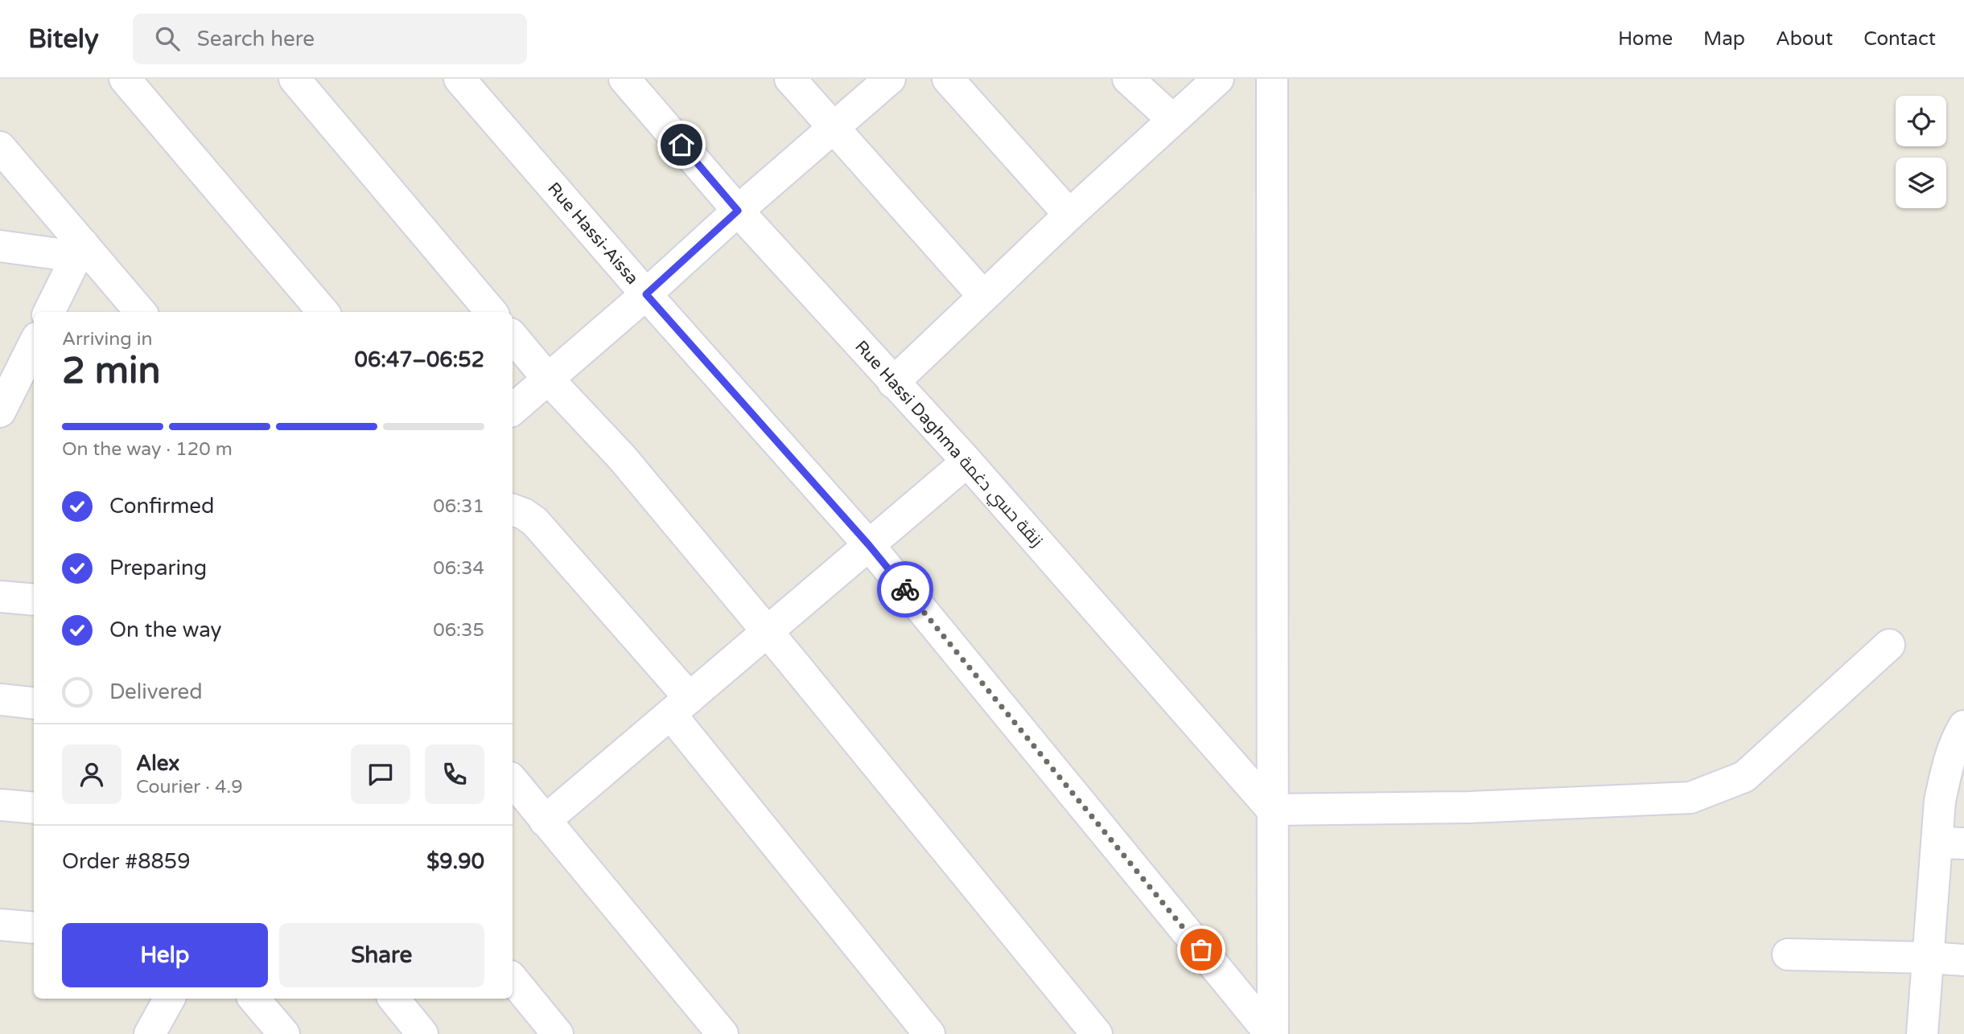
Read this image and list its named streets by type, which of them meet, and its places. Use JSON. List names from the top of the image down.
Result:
{
  "streets": {
    "street": ["Rue Hassi-Aissa", "Rue Hassi Daghma زنقة حسي دغمة"]
  },
  "page": {
    "header": "Bitely",
    "search": "Search here",
    "nav": [
      "Home",
      "Map",
      "About",
      "Contact"
    ],
    "heading": ["2 min", "Arriving in", "06:47–06:52"],
    "panel": [
      "Alex",
      "Courier · 4.9",
      "Order #8859",
      "$9.90"
    ],
    "bar": "On the way · 120 m",
    "list": [
      ["Confirmed", "06:31"],
      ["Preparing", "06:34"],
      ["On the way", "06:35"],
      "Delivered"
    ],
    "buttons": ["Help", "Share"]
  }
}
